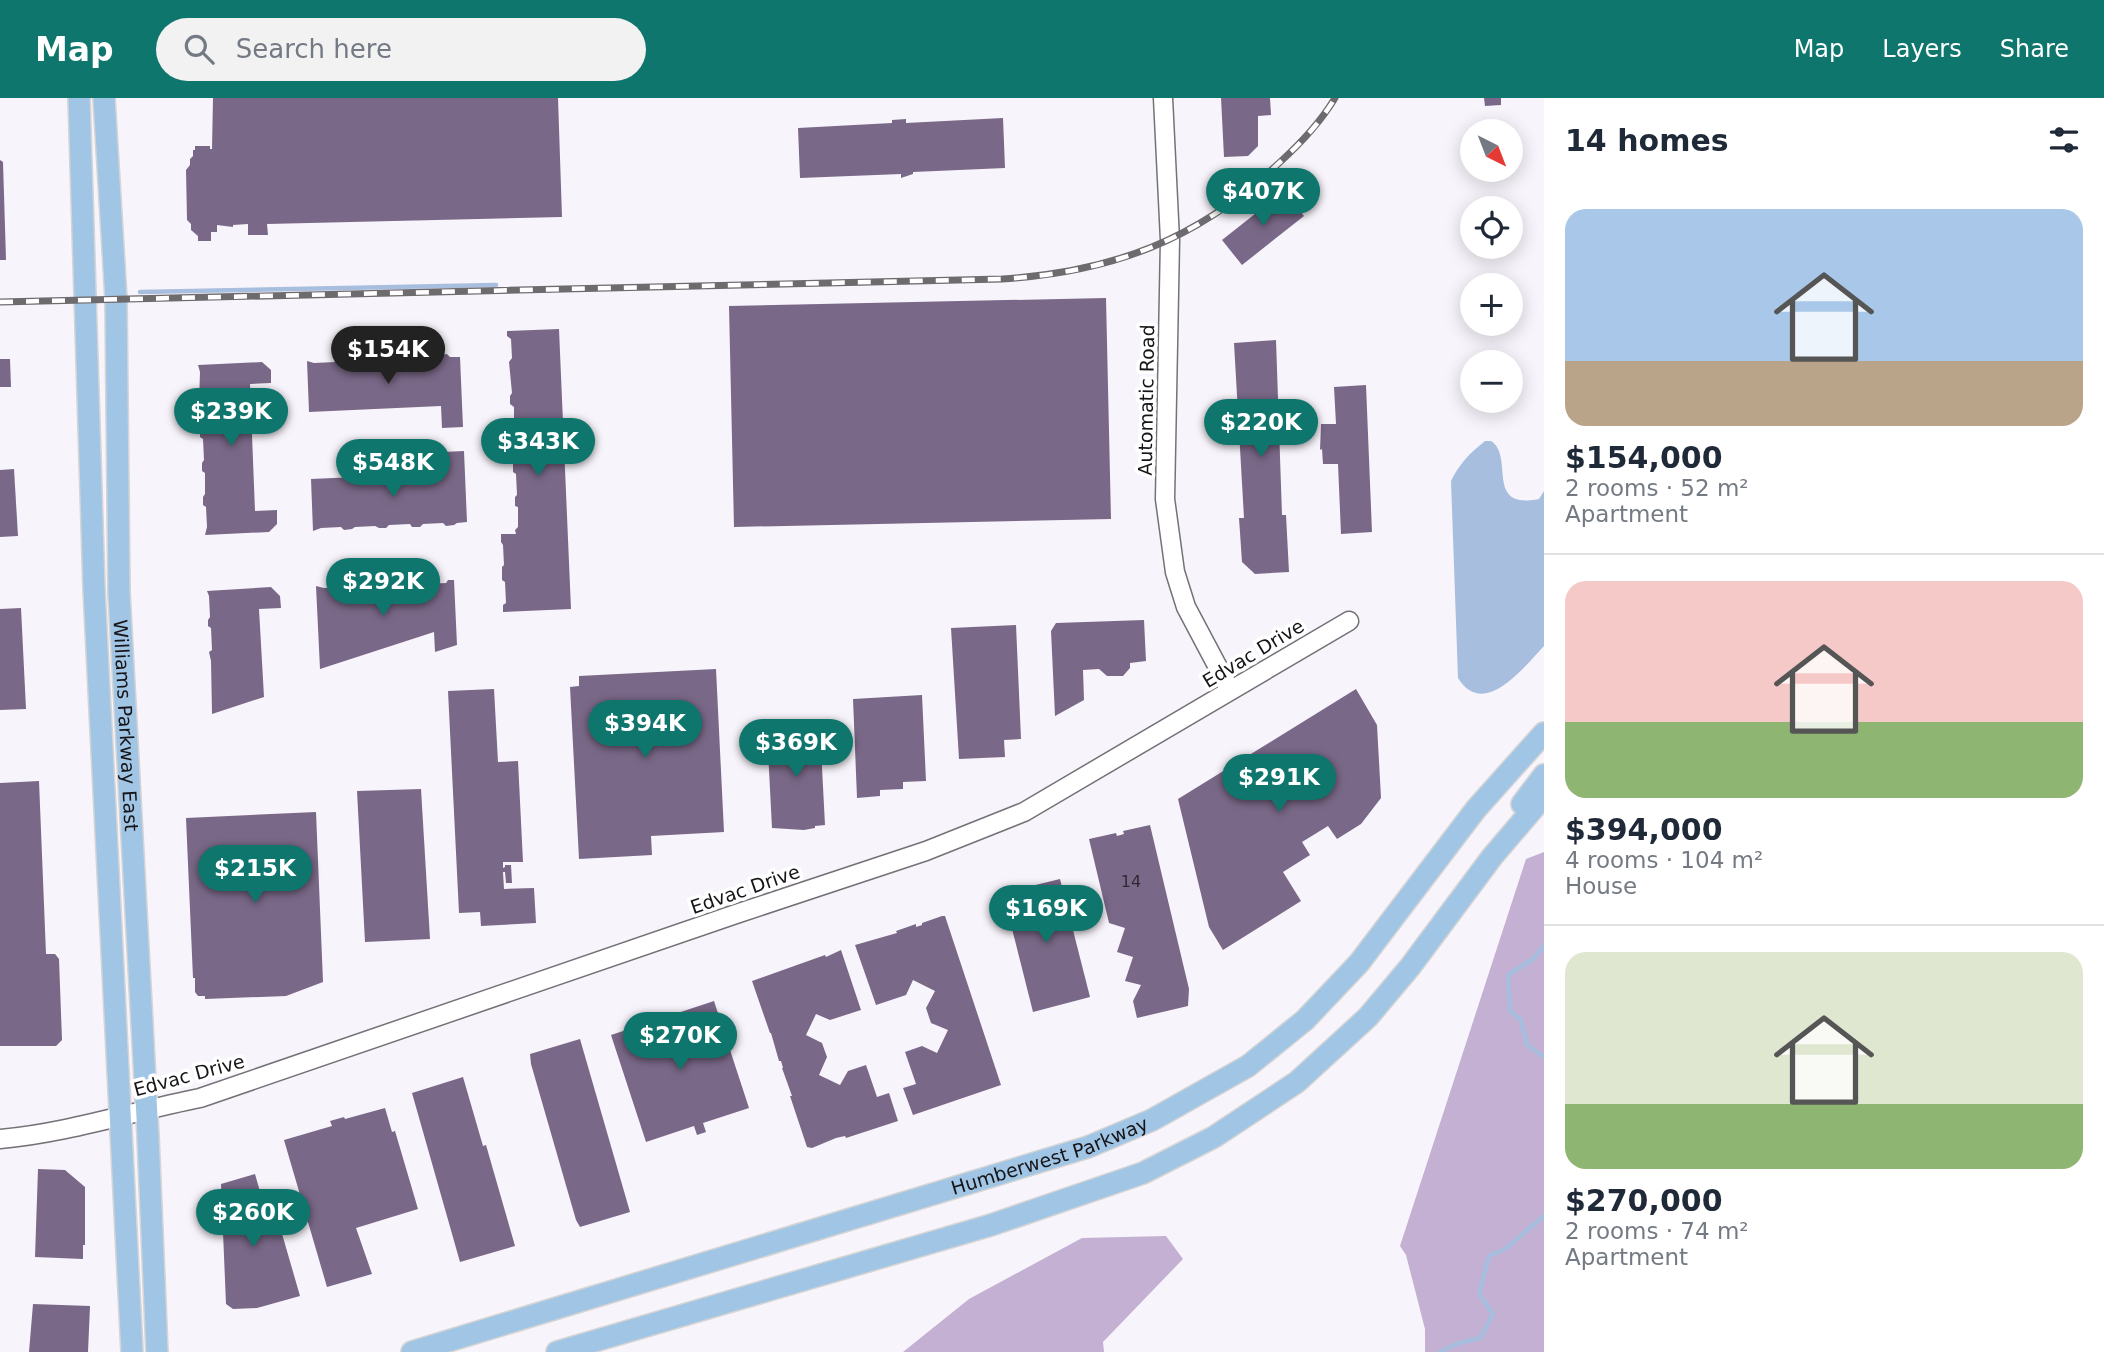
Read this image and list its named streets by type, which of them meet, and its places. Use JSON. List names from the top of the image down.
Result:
{
  "streets": {
    "main road": ["Williams Parkway East", "Humberwest Parkway"],
    "street": ["Automatic Road", "Edvac Drive"]
  },
  "crossings": [
    ["Automatic Road", "Edvac Drive"],
    ["Edvac Drive", "Williams Parkway East"]
  ],
  "house_numbers": ["14"],
  "north": "bottom right",
  "page": {
    "header": "Map",
    "search": "Search here",
    "nav": ["Map", "Layers", "Share"],
    "heading": "14 homes",
    "map_buttons": ["+", "−"],
    "price": [
      "$407K",
      "$154K",
      "$239K",
      "$220K",
      "$343K",
      "$548K",
      "$292K",
      "$394K",
      "$369K",
      "$291K",
      "$215K",
      "$169K",
      "$270K",
      "$260K"
    ],
    "list": [
      {
        "name": "$154,000",
        "note": "2 rooms · 52 m² · Apartment"
      },
      {
        "name": "$394,000",
        "note": "4 rooms · 104 m² · House"
      },
      {
        "name": "$270,000",
        "note": "2 rooms · 74 m² · Apartment"
      }
    ]
  }
}
